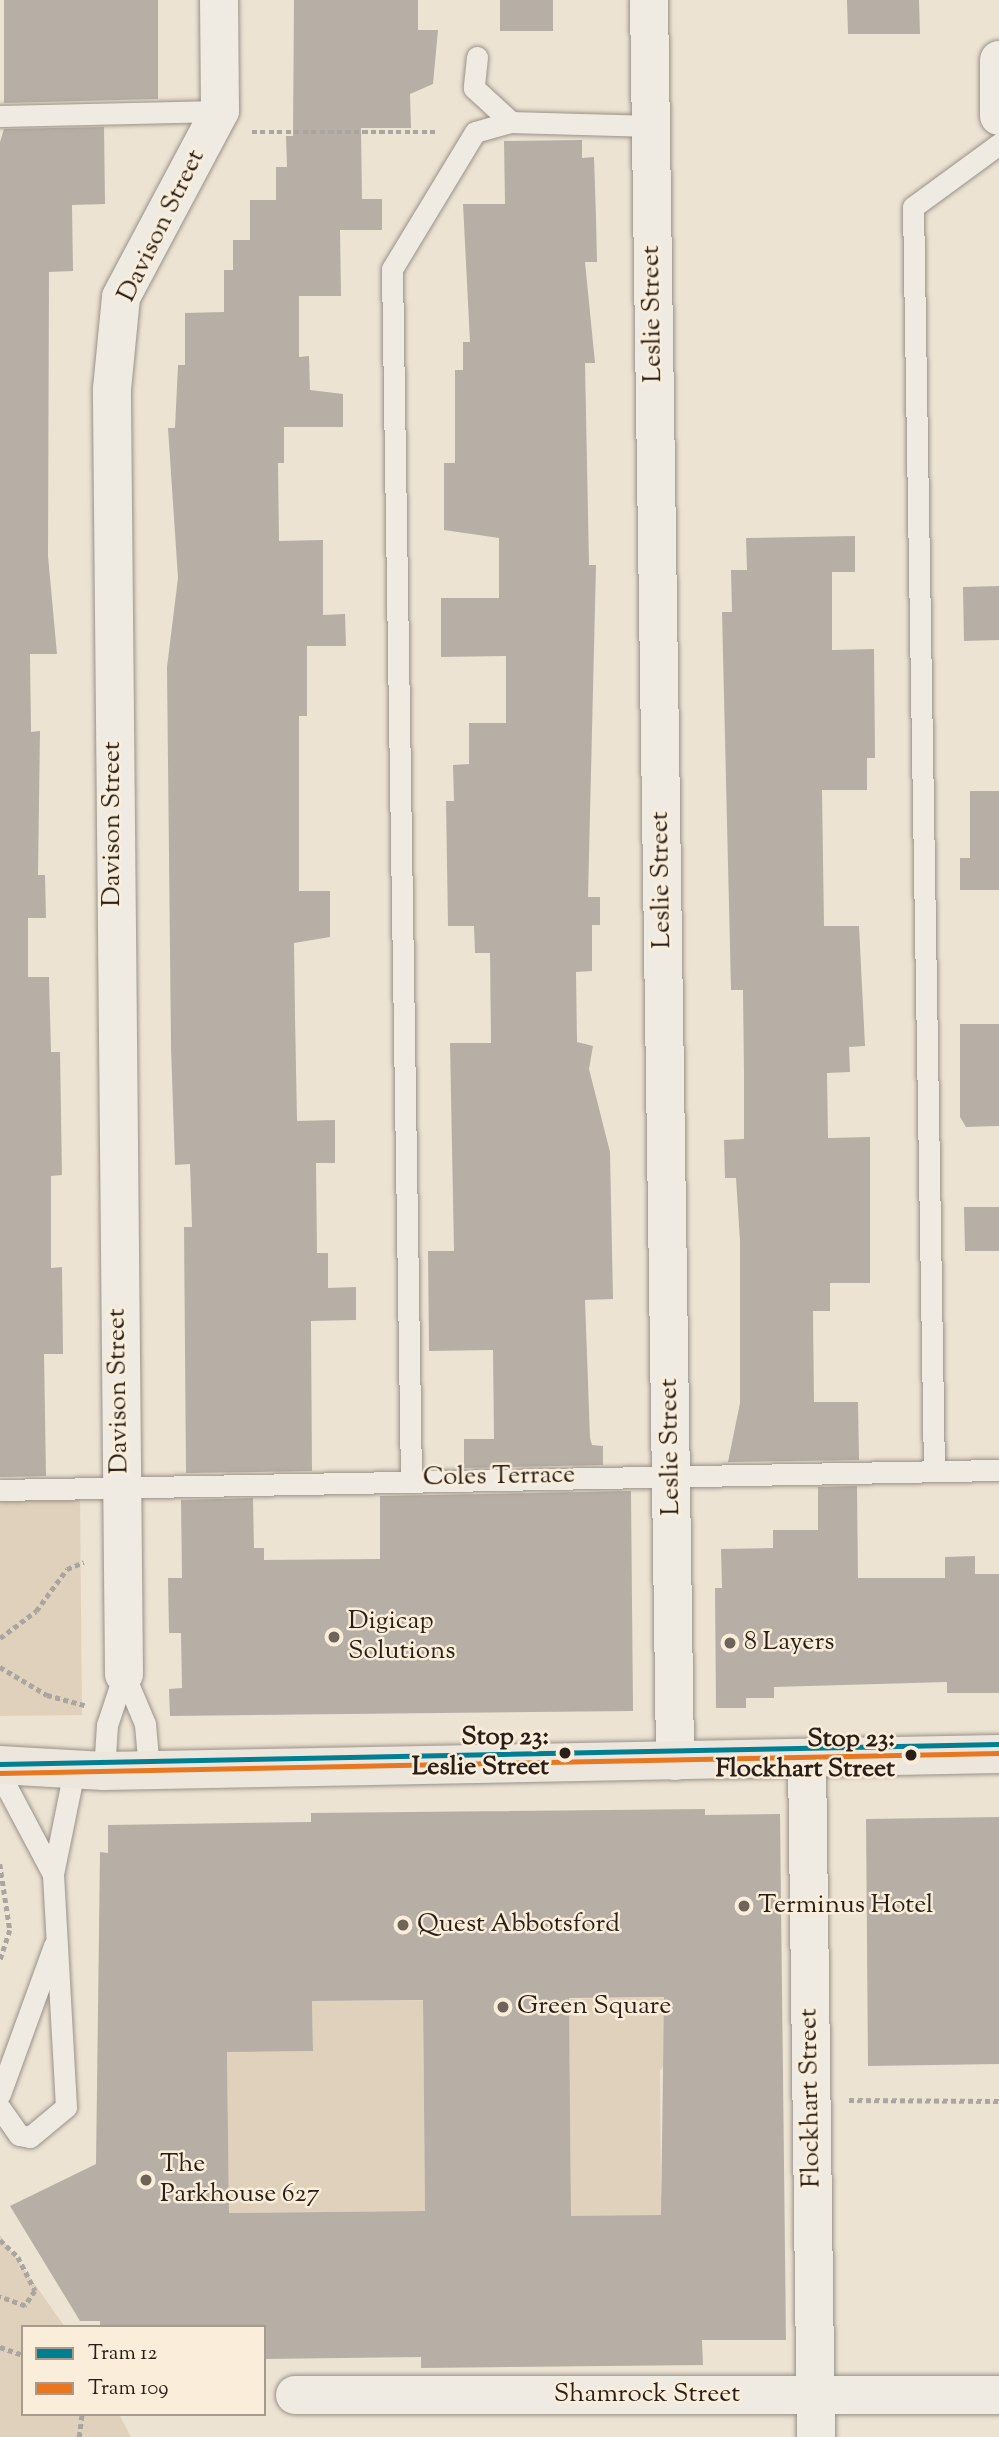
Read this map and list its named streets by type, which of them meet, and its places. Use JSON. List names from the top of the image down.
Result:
{
  "streets": {
    "street": [
      "Davison Street",
      "Leslie Street",
      "Flockhart Street",
      "Shamrock Street"
    ],
    "lane": ["Coles Terrace"]
  },
  "crossings": [
    ["Davison Street", "Coles Terrace"],
    ["Leslie Street", "Coles Terrace"],
    ["Flockhart Street", "Shamrock Street"]
  ],
  "places": [
    "Digicap Solutions",
    "8 Layers",
    "Stop 23: Leslie Street",
    "Stop 23: Flockhart Street",
    "Terminus Hotel",
    "Quest Abbotsford",
    "Green Square",
    "The Parkhouse 627"
  ],
  "lines": ["tram line 12", "tram line 109"],
  "legend": ["Tram 12", "Tram 109"]
}
